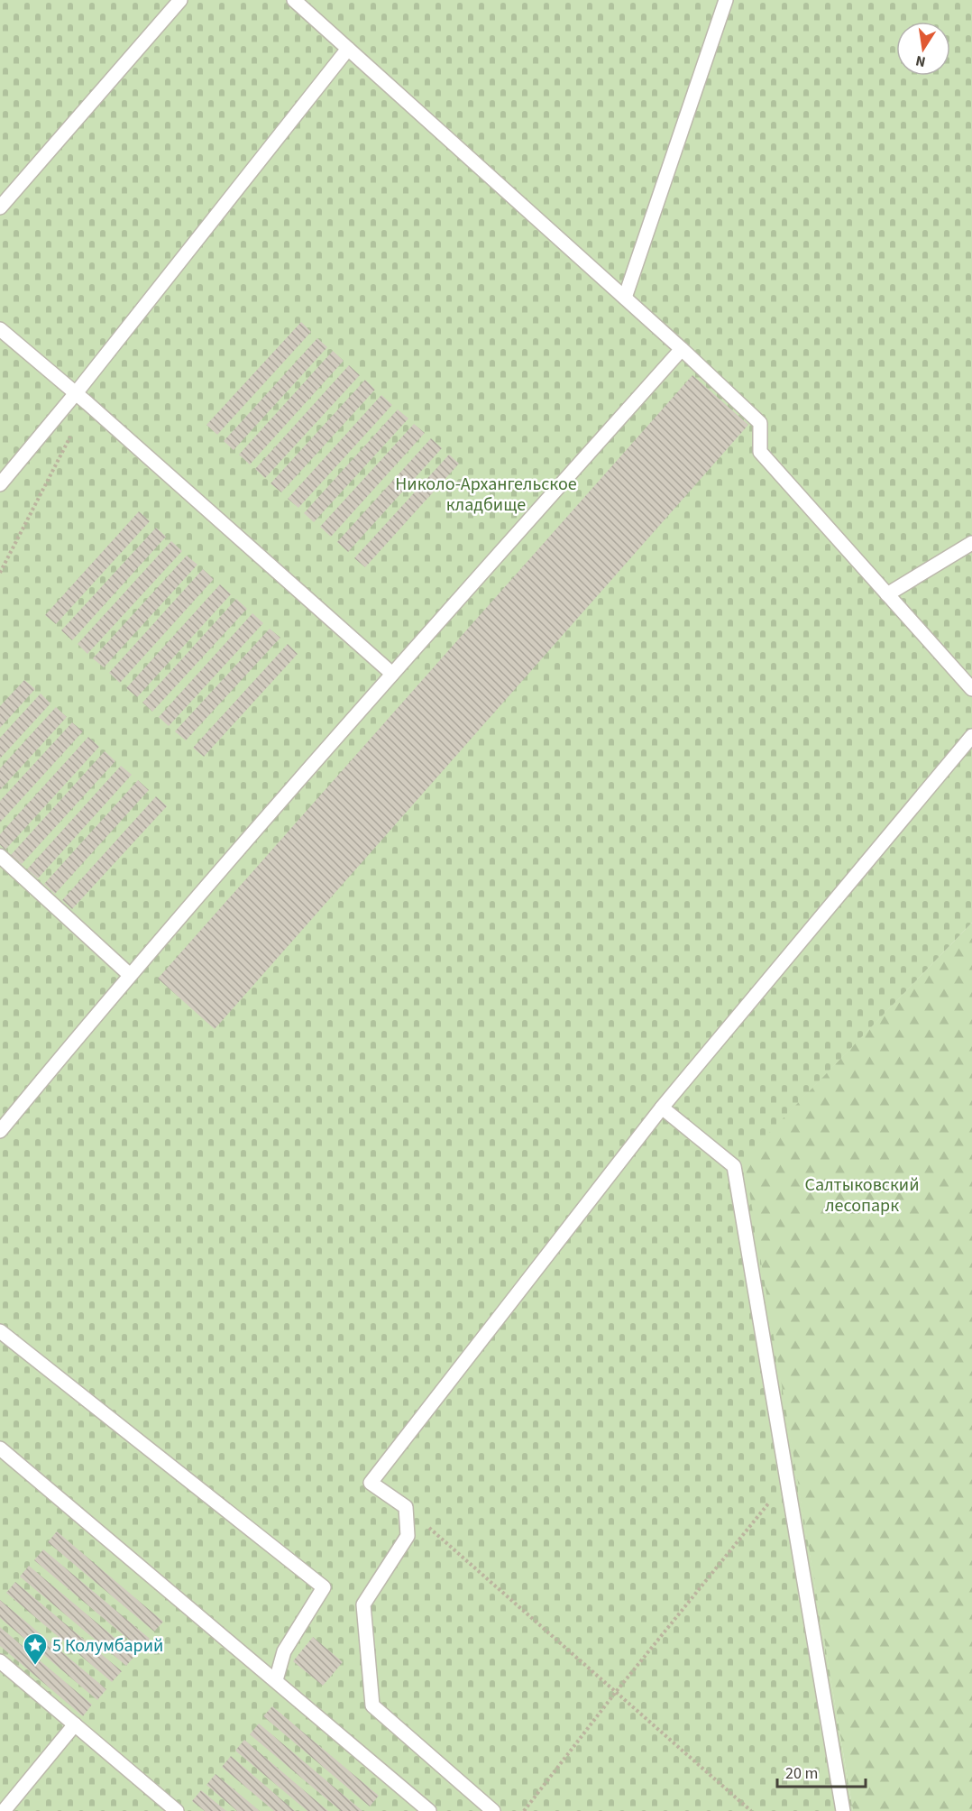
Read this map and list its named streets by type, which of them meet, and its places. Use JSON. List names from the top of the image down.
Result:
{
  "parks": ["Николо-Архангельское кладбище", "Салтыковский лесопарк"],
  "places": {
    "place": ["5 Колумбарий"]
  },
  "scale_bar": "20 m",
  "north": "bottom"
}
